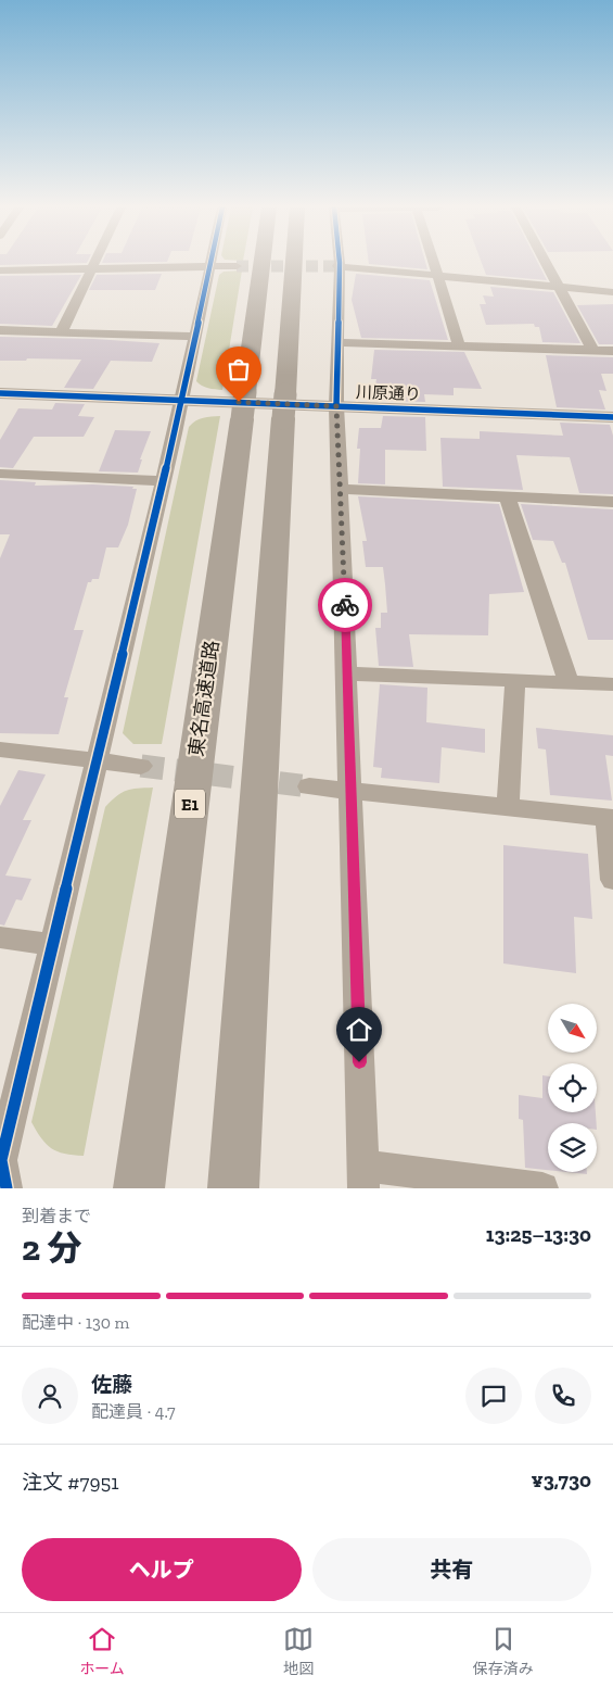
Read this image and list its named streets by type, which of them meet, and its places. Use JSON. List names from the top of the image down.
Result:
{
  "streets": {
    "highway": ["東名高速道路", "E1"],
    "street": ["川原通り"]
  },
  "north": "bottom right",
  "page": {
    "heading": ["2 分", "到着まで", "13:25–13:30"],
    "panel": [
      "佐藤",
      "配達員 · 4.7",
      "注文 #7951",
      "¥3,730"
    ],
    "bar": "配達中 · 130 m",
    "buttons": ["ヘルプ", "共有"],
    "tabs": ["ホーム", "地図", "保存済み"]
  }
}
